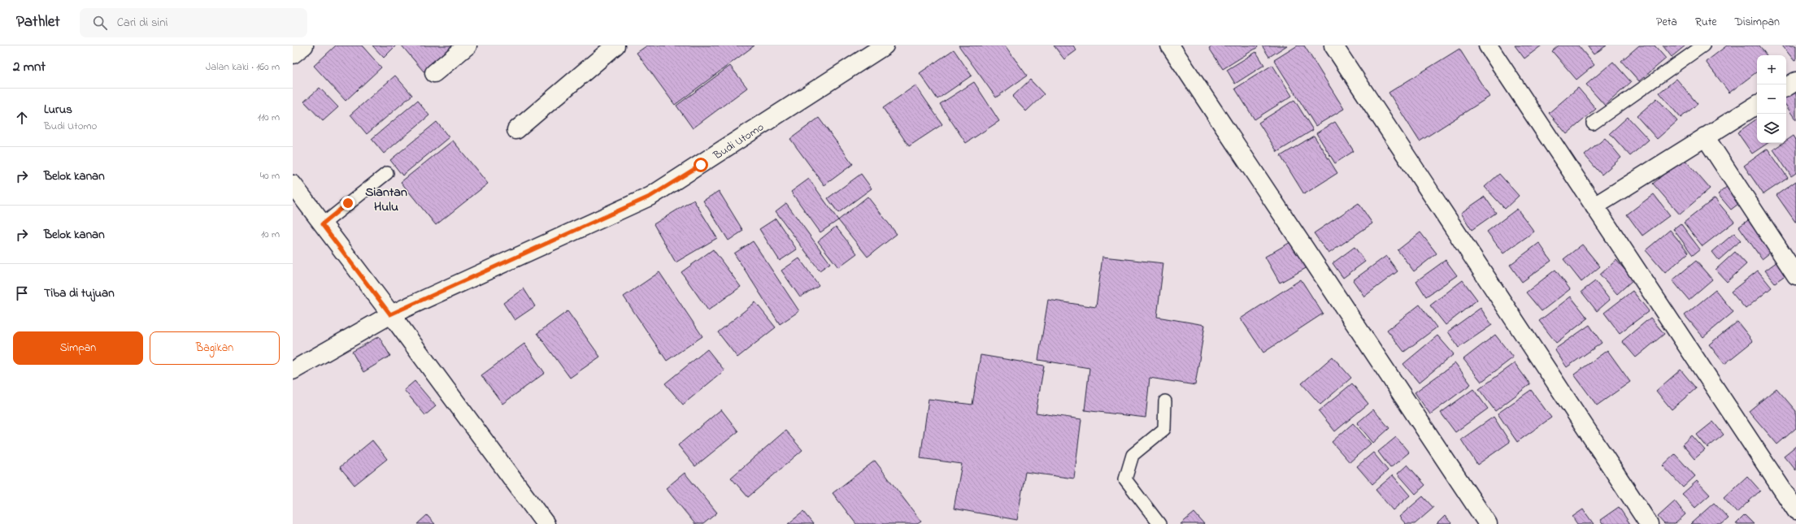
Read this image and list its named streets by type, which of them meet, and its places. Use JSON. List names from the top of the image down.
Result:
{
  "streets": {
    "street": ["Budi Utomo"]
  },
  "districts": ["Siantan Hulu"],
  "page": {
    "header": "Pathlet",
    "search": "Cari di sini",
    "nav": ["Peta", "Rute", "Disimpan"],
    "heading": ["2 mnt", "Jalan kaki · 160 m"],
    "map_buttons": ["+", "−"],
    "list": [
      ["Lurus", "Budi Utomo", "110 m"],
      ["Belok kanan", "40 m"],
      ["Belok kanan", "10 m"],
      "Tiba di tujuan"
    ],
    "buttons": ["Simpan", "Bagikan"]
  }
}
